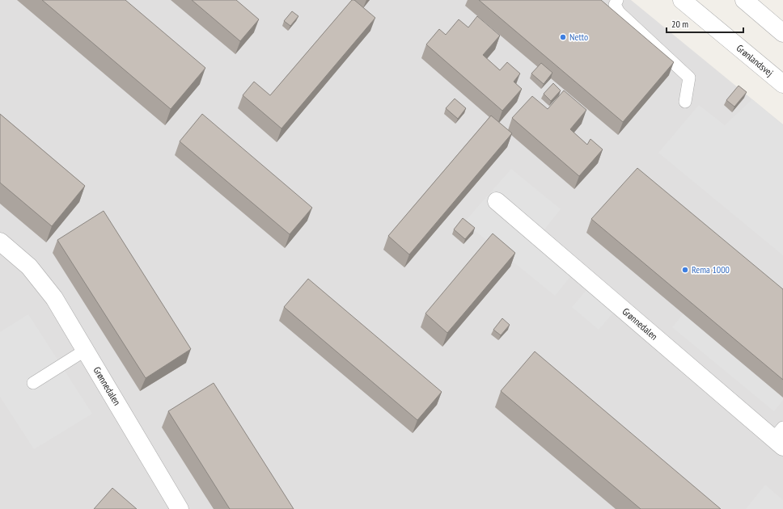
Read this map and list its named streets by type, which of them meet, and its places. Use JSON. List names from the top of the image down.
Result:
{
  "streets": {
    "street": ["Grønlandsvej", "Grønnedalen"]
  },
  "places": ["Netto", "Rema 1000"],
  "scale_bar": "20 m"
}
